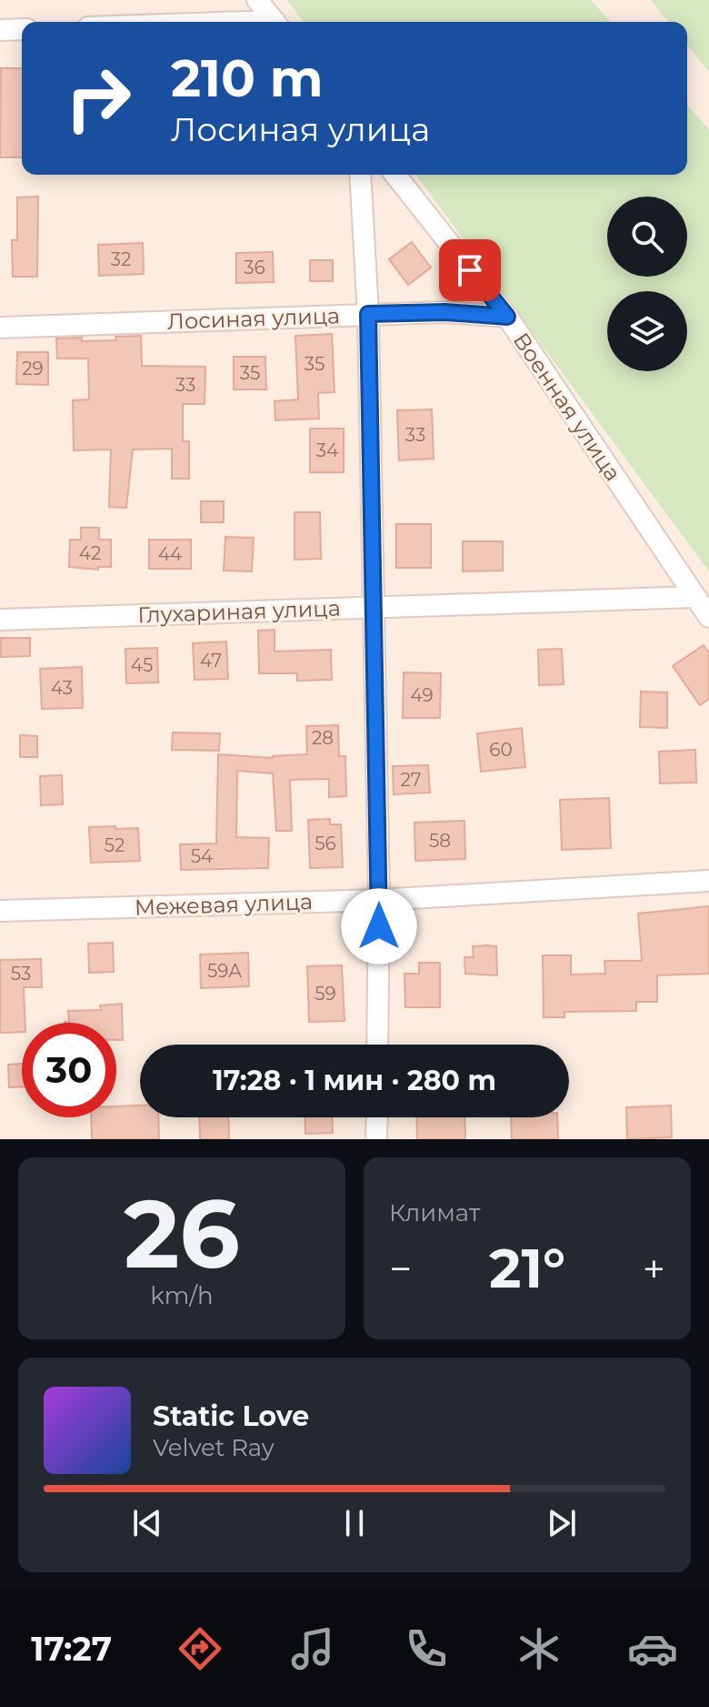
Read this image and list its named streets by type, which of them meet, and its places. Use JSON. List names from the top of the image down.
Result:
{
  "streets": {
    "street": [
      "Лосиная улица",
      "Военная улица",
      "Глухариная улица",
      "Межевая улица"
    ]
  },
  "crossings": [
    ["Лосиная улица", "Военная улица"],
    ["Военная улица", "Глухариная улица"]
  ],
  "house_numbers": [
    "32",
    "36",
    "35",
    "29",
    "35",
    "33",
    "33",
    "34",
    "42",
    "44",
    "47",
    "45",
    "43",
    "49",
    "28",
    "60",
    "27",
    "58",
    "56",
    "52",
    "54",
    "59А",
    "53",
    "59"
  ],
  "page": {
    "turn": ["210 m", "Лосиная улица"],
    "limit": "30",
    "trip": "17:28 · 1 мин · 280 m",
    "tile": [
      ["26", "km/h"],
      "Климат"
    ],
    "heat": ["−", "21°", "+"],
    "song": ["Static Love", "Velvet Ray"],
    "tabs": "17:27"
  }
}
